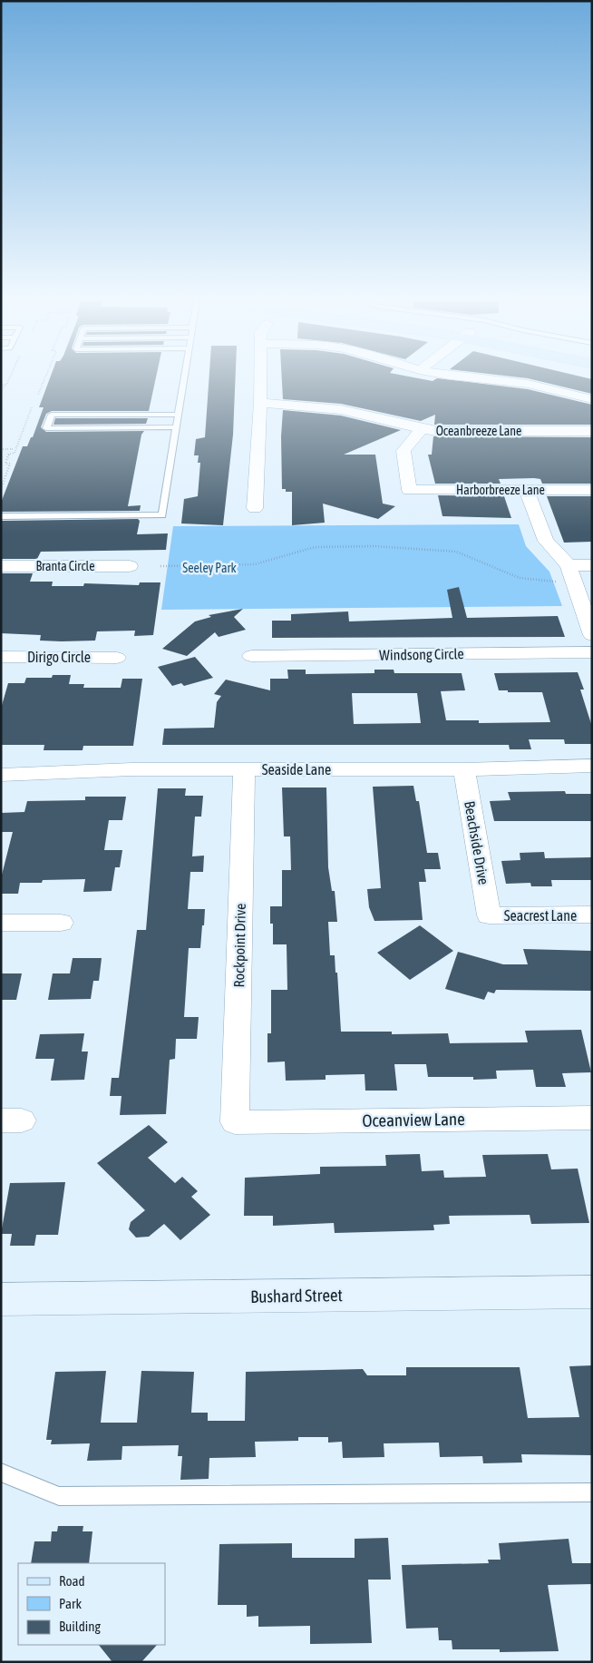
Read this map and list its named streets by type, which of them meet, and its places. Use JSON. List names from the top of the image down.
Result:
{
  "streets": {
    "street": [
      "Oceanbreeze Lane",
      "Harborbreeze Lane",
      "Branta Circle",
      "Windsong Circle",
      "Dirigo Circle",
      "Seaside Lane",
      "Beachside Drive",
      "Seacrest Lane",
      "Rockpoint Drive",
      "Oceanview Lane",
      "Bushard Street"
    ]
  },
  "crossings": [
    ["Oceanbreeze Lane", "Harborbreeze Lane"],
    ["Seaside Lane", "Beachside Drive"],
    ["Seaside Lane", "Rockpoint Drive"],
    ["Beachside Drive", "Seacrest Lane"],
    ["Rockpoint Drive", "Oceanview Lane"]
  ],
  "parks": ["Seeley Park"],
  "legend": ["Road", "Park", "Building"]
}
